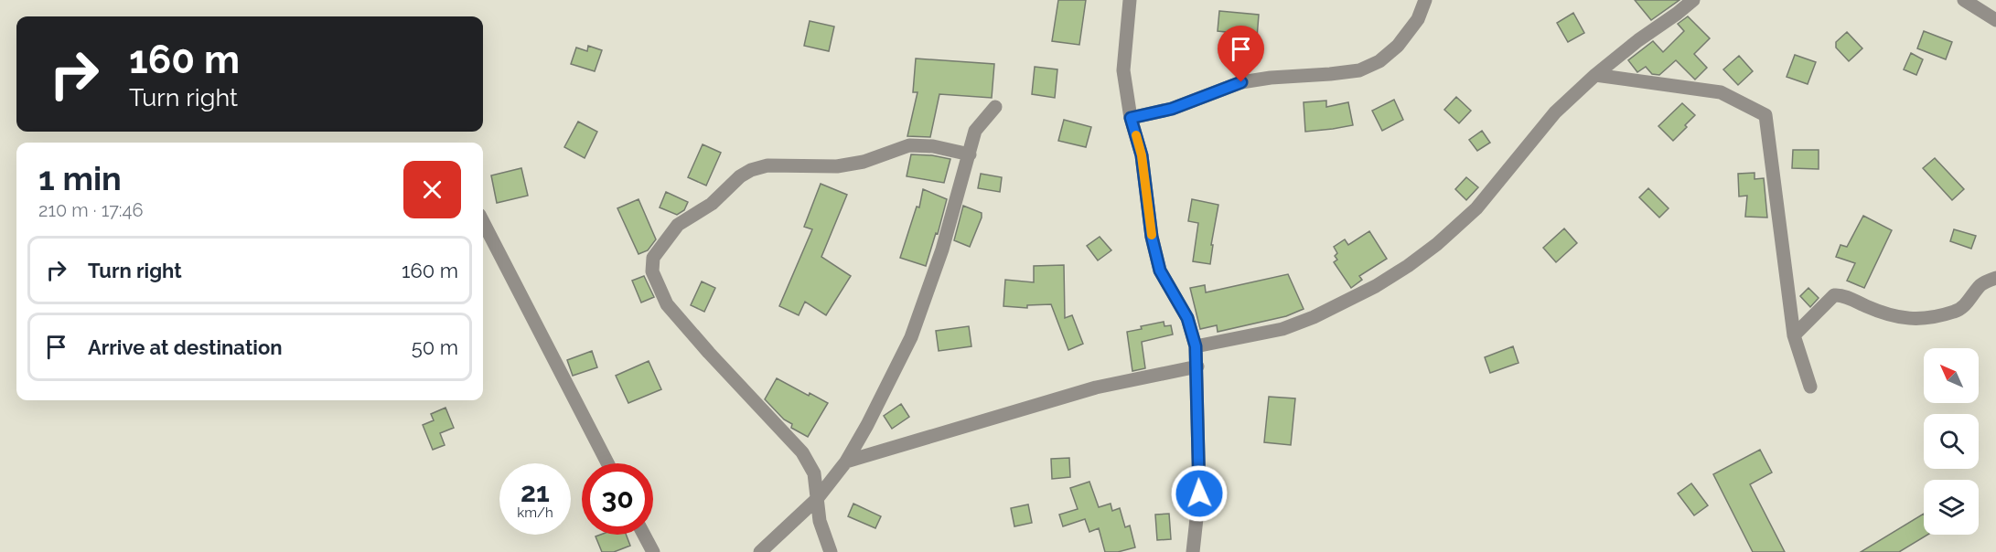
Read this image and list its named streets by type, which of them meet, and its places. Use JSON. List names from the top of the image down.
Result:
{
  "north": "top left",
  "page": {
    "turn": ["160 m", "Turn right"],
    "heading": ["1 min", "210 m · 17:46"],
    "list": [
      {
        "name": "Turn right",
        "value": "160 m"
      },
      {
        "name": "Arrive at destination",
        "value": "50 m"
      }
    ],
    "speed": "21 km/h",
    "limit": "30"
  }
}
